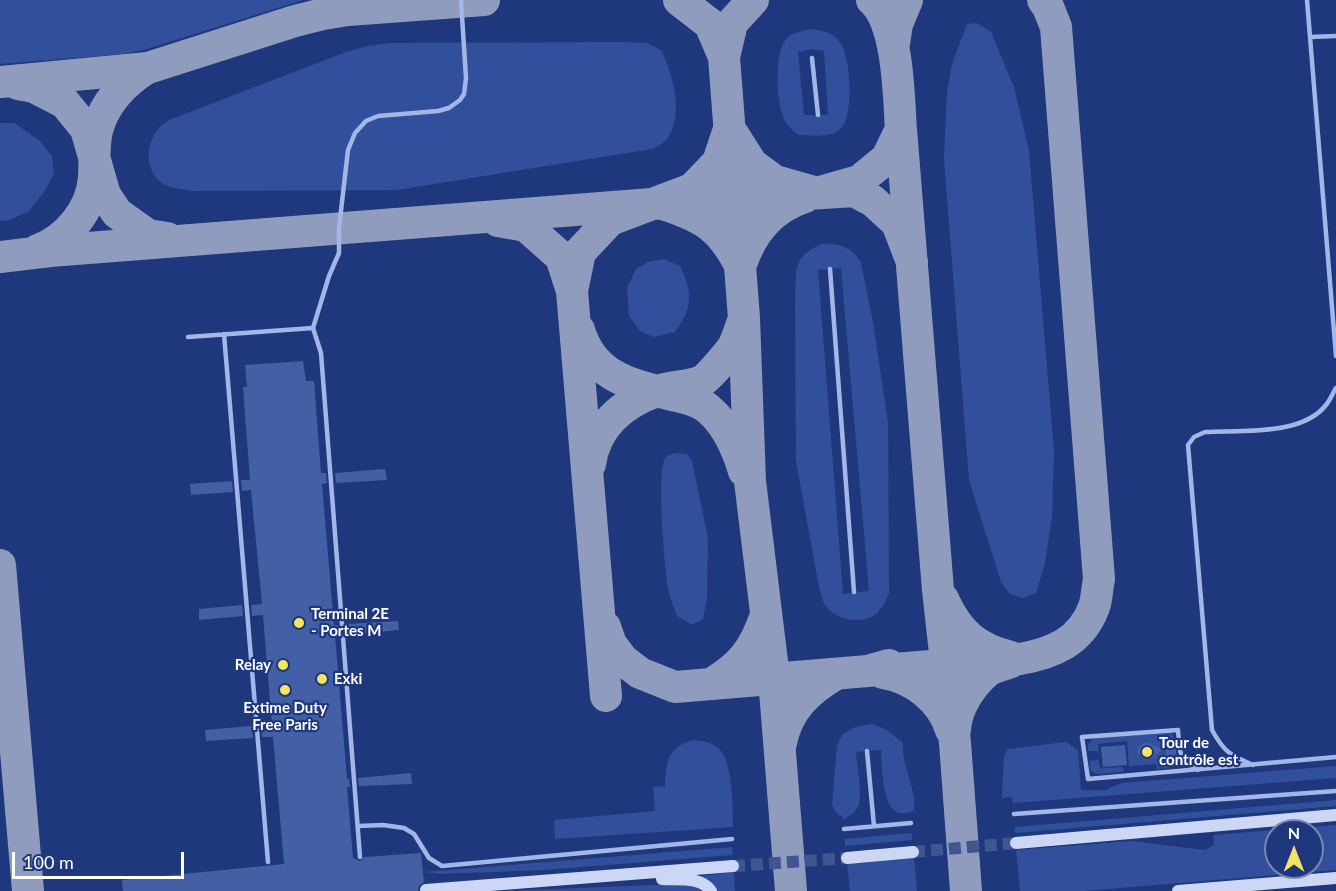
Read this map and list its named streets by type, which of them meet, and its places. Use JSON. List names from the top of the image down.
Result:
{
  "places": [
    "Terminal 2E - Portes M",
    "Relay",
    "Exki",
    "Extime Duty Free Paris",
    "Tour de contrôle est"
  ],
  "scale_bar": "100 m",
  "north": "top"
}
